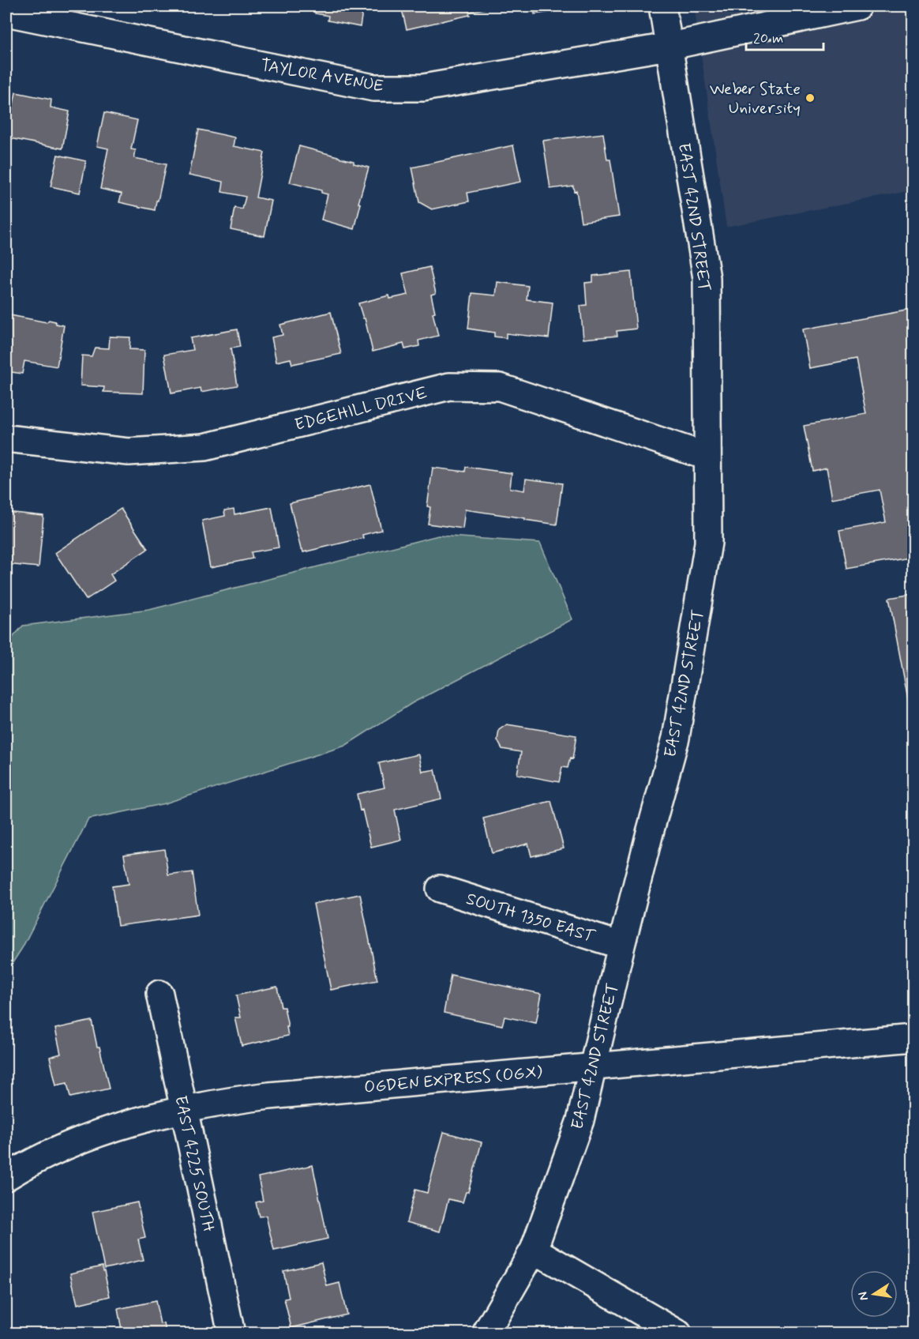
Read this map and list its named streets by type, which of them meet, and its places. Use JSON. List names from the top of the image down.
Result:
{
  "streets": {
    "street": [
      "TAYLOR AVENUE",
      "EAST 42ND STREET",
      "EDGEHILL DRIVE",
      "SOUTH 1350 EAST",
      "OGDEN EXPRESS (OGX)",
      "EAST 4225 SOUTH"
    ]
  },
  "crossings": [
    ["TAYLOR AVENUE", "EAST 42ND STREET"],
    ["EAST 42ND STREET", "EDGEHILL DRIVE"],
    ["EAST 42ND STREET", "SOUTH 1350 EAST"],
    ["EAST 42ND STREET", "OGDEN EXPRESS (OGX)"],
    ["OGDEN EXPRESS (OGX)", "EAST 4225 SOUTH"]
  ],
  "places": ["Weber State University"],
  "scale_bar": "20 m",
  "north": "left"
}
